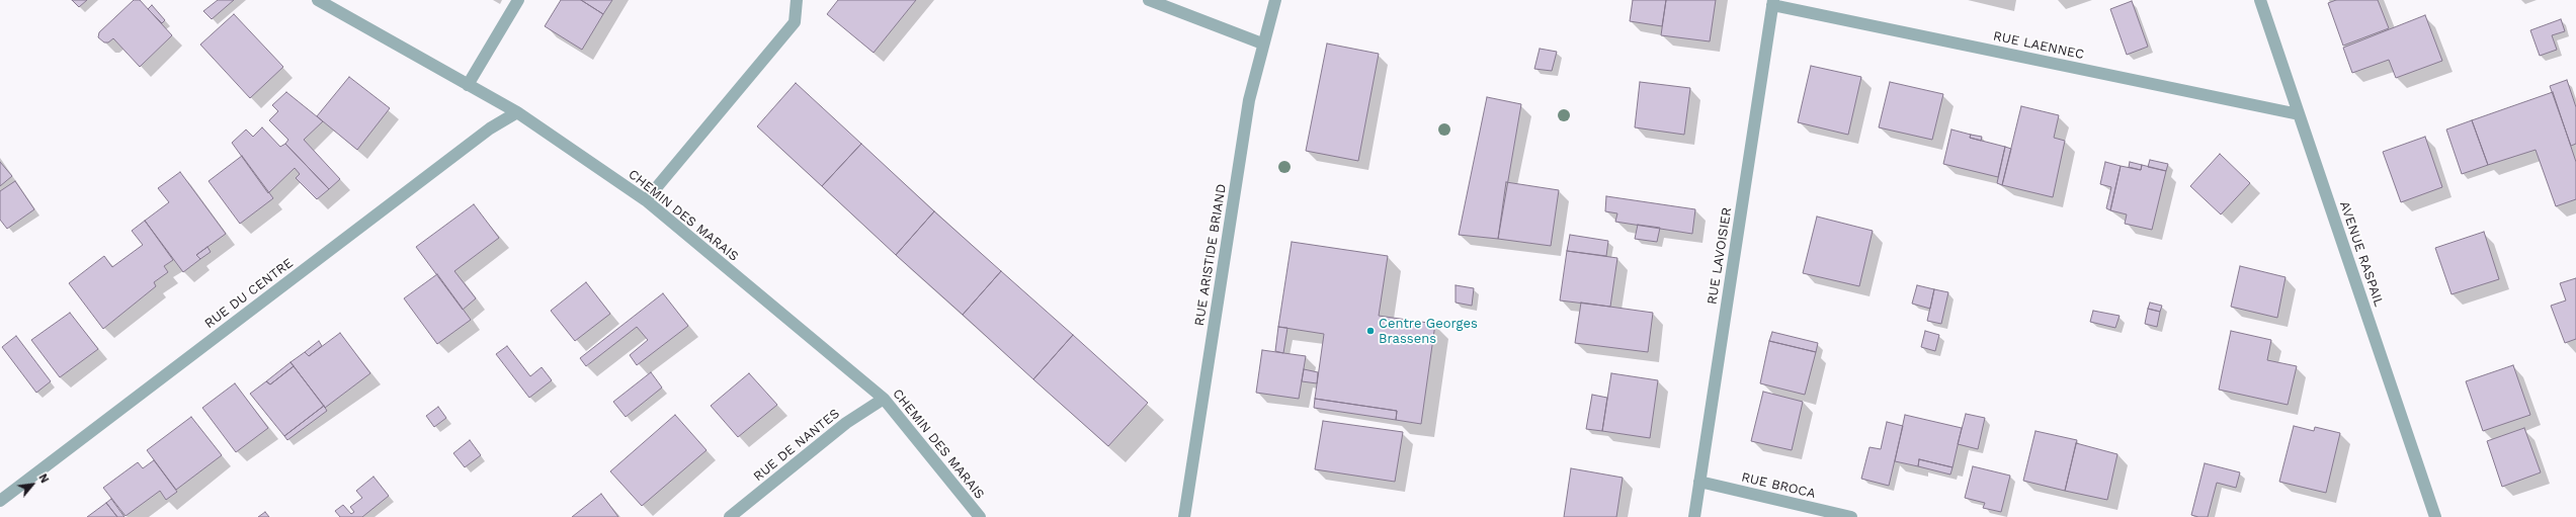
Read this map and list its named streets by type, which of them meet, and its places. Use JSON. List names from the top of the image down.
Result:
{
  "streets": {
    "street": [
      "RUE LAENNEC",
      "CHEMIN DES MARAIS",
      "AVENUE RASPAIL",
      "RUE ARISTIDE BRIAND",
      "RUE LAVOISIER",
      "RUE DU CENTRE",
      "RUE DE NANTES",
      "RUE BROCA"
    ]
  },
  "crossings": [
    ["RUE LAENNEC", "AVENUE RASPAIL"],
    ["RUE LAENNEC", "RUE LAVOISIER"],
    ["CHEMIN DES MARAIS", "RUE DU CENTRE"],
    ["CHEMIN DES MARAIS", "RUE DE NANTES"],
    ["RUE LAVOISIER", "RUE BROCA"]
  ],
  "places": ["Centre Georges Brassens"],
  "north": "top right"
}
